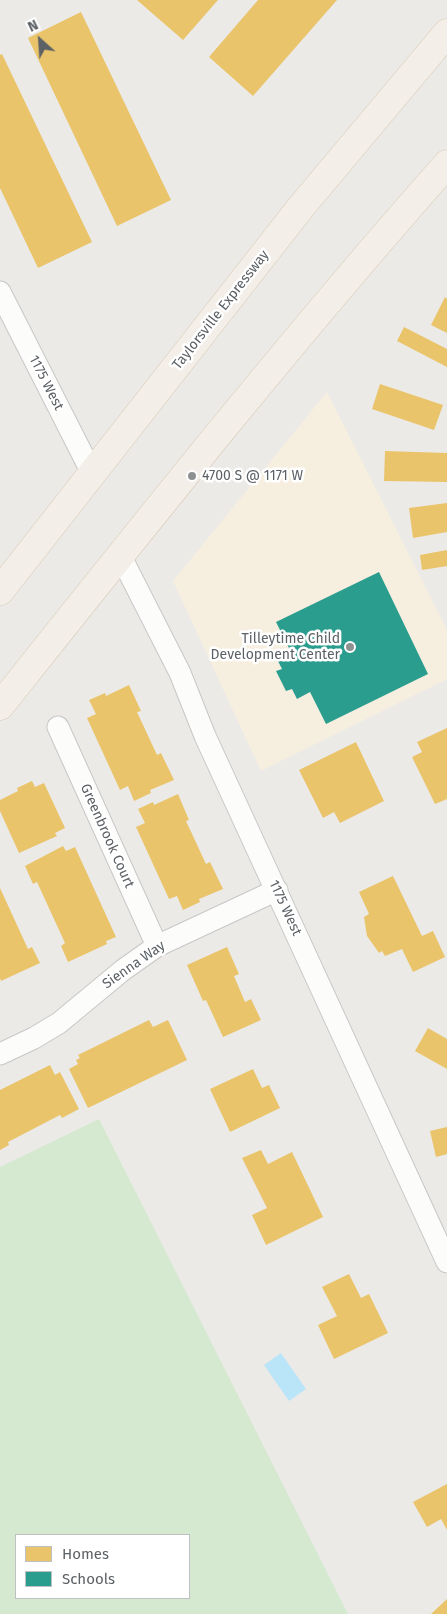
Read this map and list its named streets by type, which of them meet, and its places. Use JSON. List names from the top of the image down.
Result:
{
  "streets": {
    "main road": ["Taylorsville Expressway"],
    "street": ["1175 West", "Greenbrook Court", "Sienna Way"]
  },
  "crossings": [
    ["Taylorsville Expressway", "1175 West"],
    ["1175 West", "Sienna Way"],
    ["Greenbrook Court", "Sienna Way"]
  ],
  "places": ["4700 S @ 1171 W", "Tilleytime Child Development Center"],
  "legend": ["Homes", "Schools"],
  "north": "top left"
}
